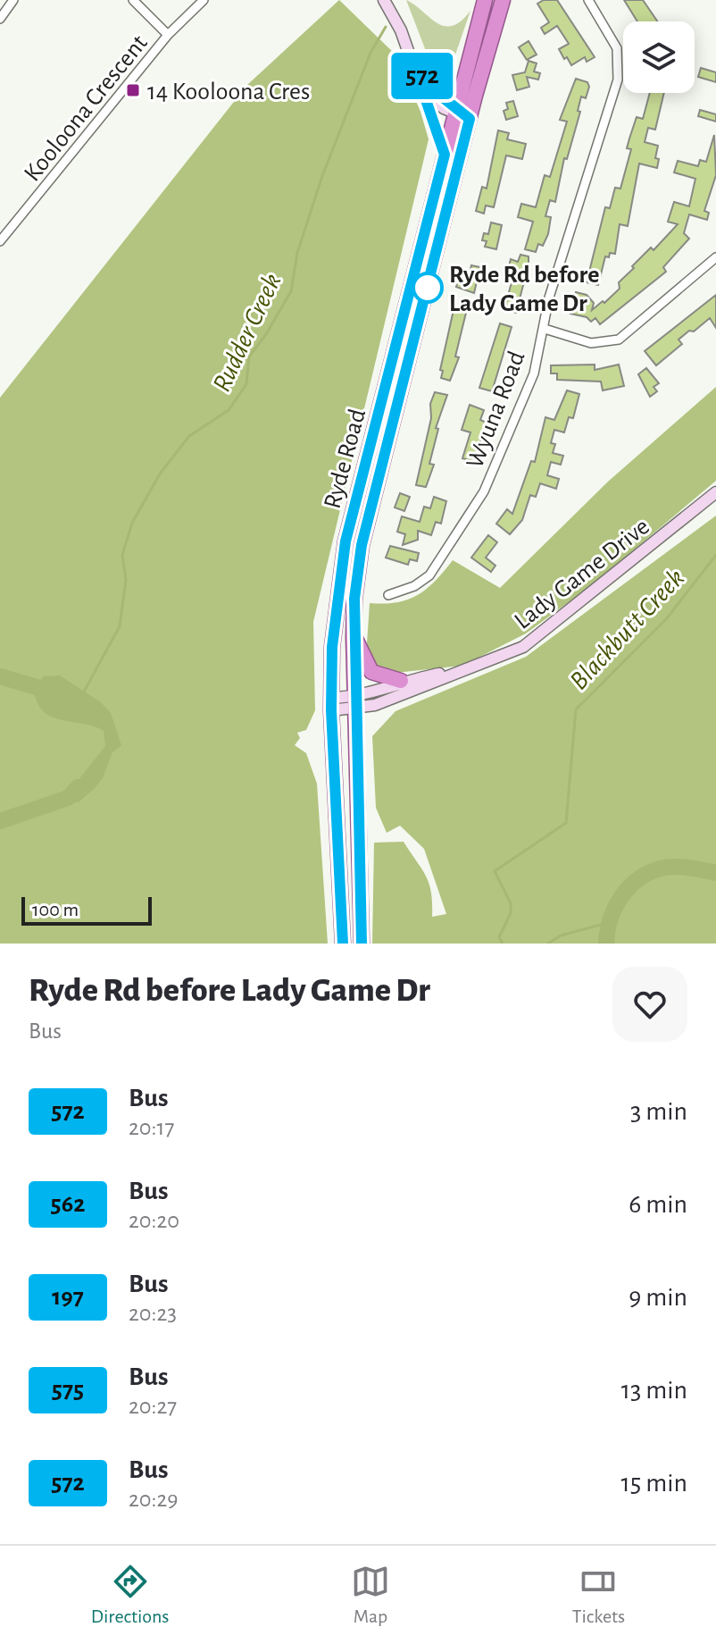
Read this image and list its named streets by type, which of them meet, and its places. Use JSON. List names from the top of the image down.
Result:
{
  "streets": {
    "highway": ["Ryde Road"],
    "main road": ["Lady Game Drive"],
    "street": ["Kooloona Crescent", "Wyuna Road"]
  },
  "crossings": [
    ["Ryde Road", "Lady Game Drive"]
  ],
  "water": ["Rudder Creek", "Blackbutt Creek"],
  "places": {
    "transit": ["14 Kooloona Cres"],
    "other": ["Ryde Rd before Lady Game Dr"]
  },
  "lines": ["bus line 572"],
  "scale_bar": "100 m",
  "page": {
    "on_map": "572",
    "scale": "100 m",
    "heading": ["Ryde Rd before Lady Game Dr", "Bus"],
    "list": [
      {
        "mark": "572",
        "name": "Bus",
        "note": "20:17",
        "value": "3 min"
      },
      {
        "mark": "562",
        "name": "Bus",
        "note": "20:20",
        "value": "6 min"
      },
      {
        "mark": "197",
        "name": "Bus",
        "note": "20:23",
        "value": "9 min"
      },
      {
        "mark": "575",
        "name": "Bus",
        "note": "20:27",
        "value": "13 min"
      },
      {
        "mark": "572",
        "name": "Bus",
        "note": "20:29",
        "value": "15 min"
      }
    ],
    "tabs": ["Directions", "Map", "Tickets"]
  }
}
